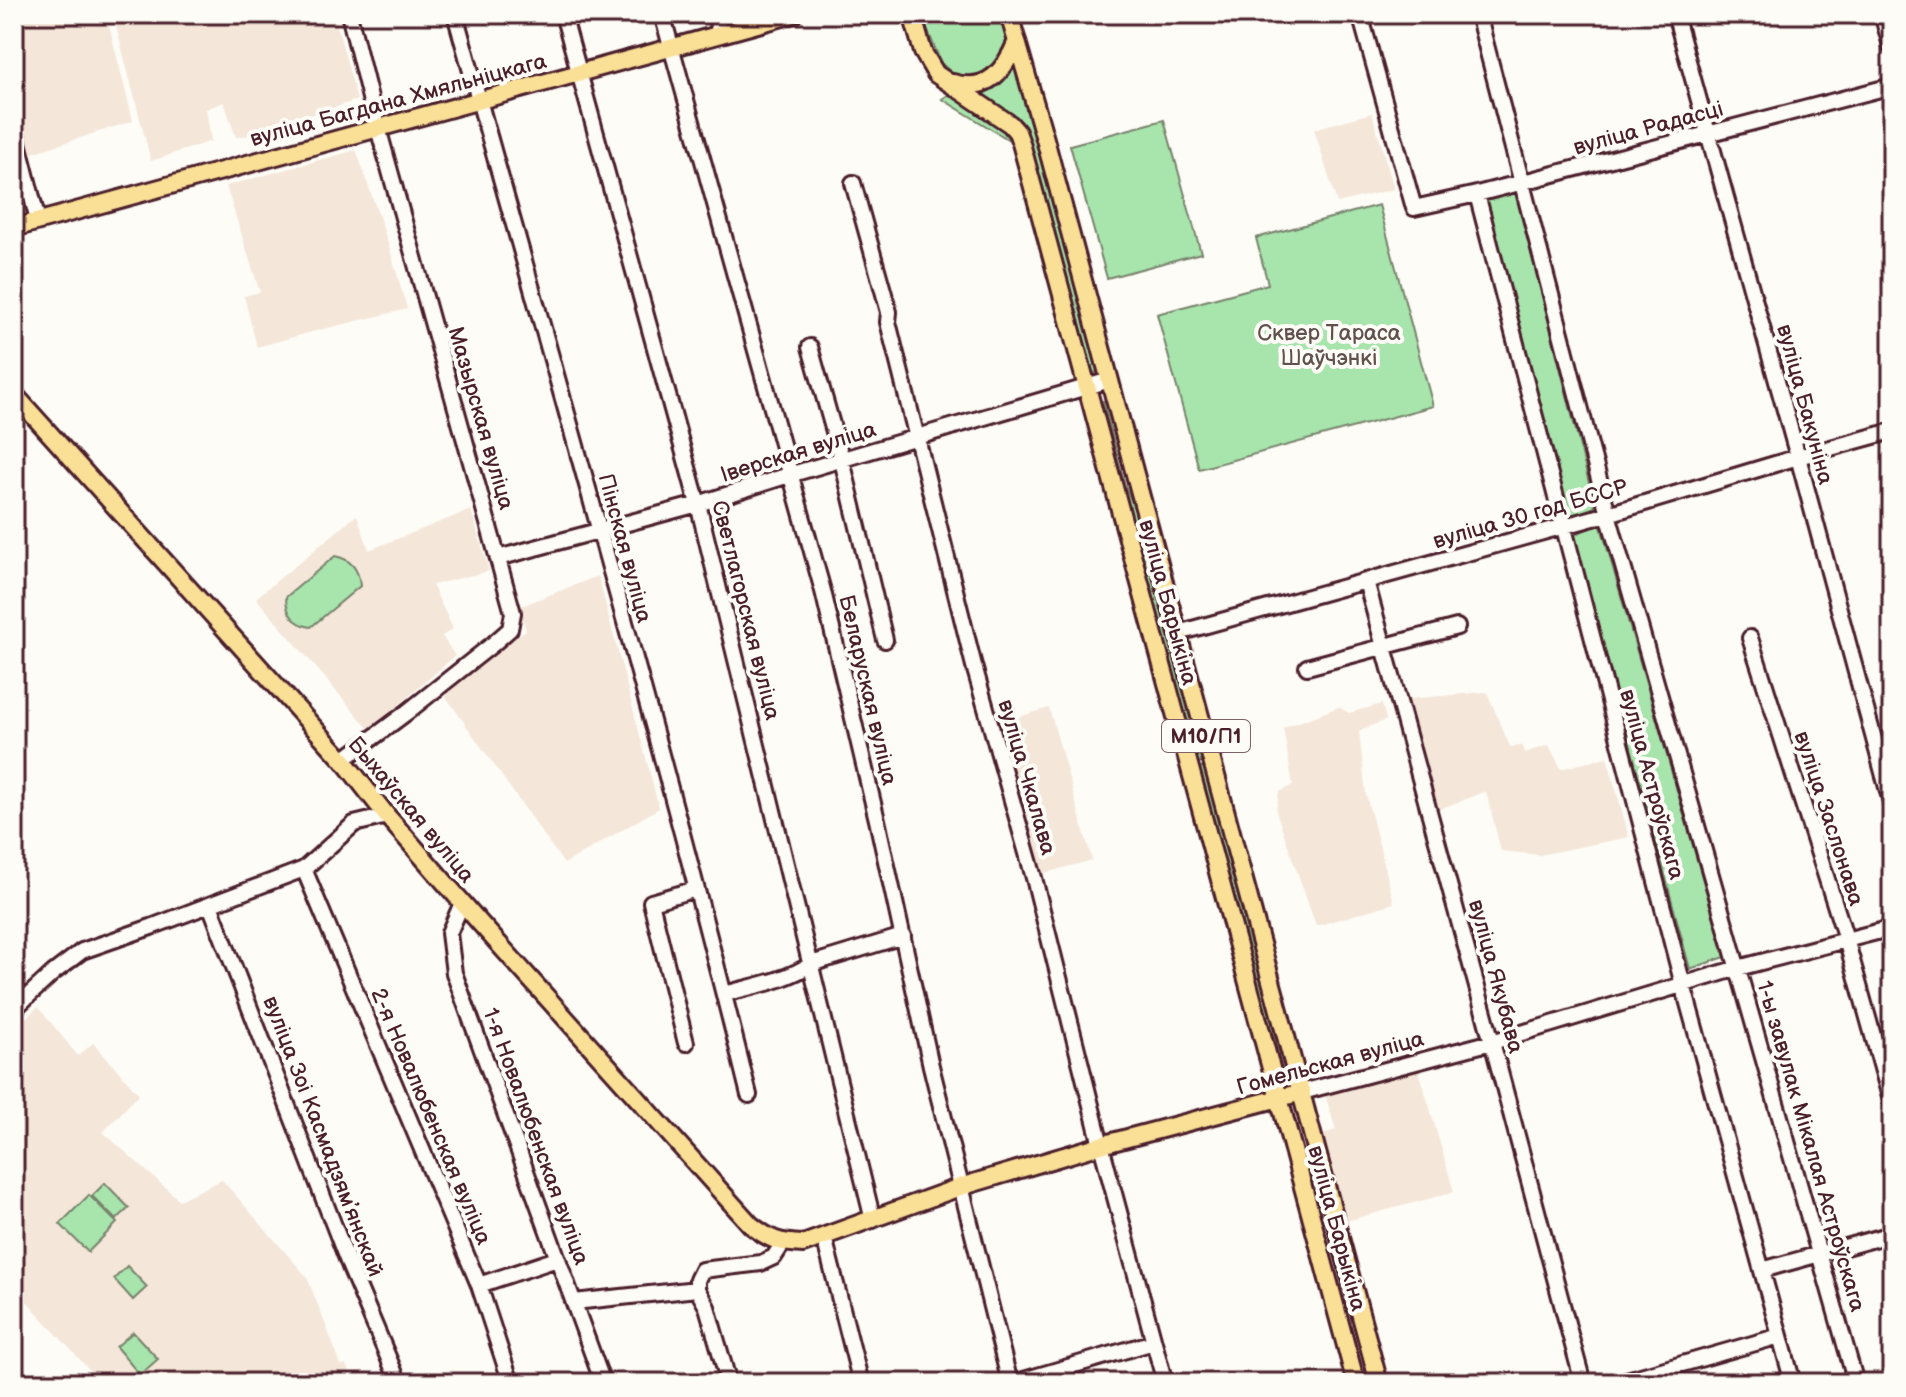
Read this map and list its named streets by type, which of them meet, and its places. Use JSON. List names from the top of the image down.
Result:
{
  "streets": {
    "main road": [
      "вуліца Багдана Хмяльніцкага",
      "вуліца Барыкіна",
      "М10/П1",
      "Быхаўская вуліца",
      "Гомельская вуліца"
    ],
    "street": [
      "вуліца Радасці",
      "вуліца Бакуніна",
      "Мазырская вуліца",
      "Іверская вуліца",
      "вуліца 30 год БССР",
      "Пінская вуліца",
      "Светлагорская вуліца",
      "Беларуская вуліца",
      "вуліца Чкалава",
      "вуліца Астроўскага",
      "вуліца Заслонава",
      "вуліца Якубава",
      "2-я Новалюбенская вуліца",
      "вуліца Зоі Касмадзямʼянскай",
      "1-я Новалюбенская вуліца",
      "1-ы завулак Мікалая Астроўскага"
    ]
  },
  "crossings": [
    ["вуліца Багдана Хмяльніцкага", "Мазырская вуліца"],
    ["вуліца Багдана Хмяльніцкага", "Пінская вуліца"],
    ["вуліца Багдана Хмяльніцкага", "Светлагорская вуліца"],
    ["вуліца Багдана Хмяльніцкага", "Беларуская вуліца"],
    ["вуліца Радасці", "вуліца Бакуніна"],
    ["вуліца Радасці", "вуліца Астроўскага"],
    ["вуліца Бакуніна", "вуліца 30 год БССР"],
    ["Мазырская вуліца", "Іверская вуліца"],
    ["Мазырская вуліца", "Быхаўская вуліца"],
    ["Іверская вуліца", "Пінская вуліца"],
    ["Іверская вуліца", "вуліца Барыкіна"],
    ["Іверская вуліца", "Светлагорская вуліца"],
    ["Іверская вуліца", "Беларуская вуліца"],
    ["Іверская вуліца", "вуліца Чкалава"],
    ["вуліца 30 год БССР", "вуліца Барыкіна"],
    ["вуліца 30 год БССР", "вуліца Астроўскага"],
    ["вуліца 30 год БССР", "вуліца Якубава"],
    ["вуліца Барыкіна", "Гомельская вуліца"],
    ["Светлагорская вуліца", "Гомельская вуліца"],
    ["Беларуская вуліца", "Гомельская вуліца"],
    ["вуліца Чкалава", "Гомельская вуліца"],
    ["вуліца Астроўскага", "Гомельская вуліца"],
    ["вуліца Астроўскага", "1-ы завулак Мікалая Астроўскага"],
    ["Быхаўская вуліца", "Гомельская вуліца"],
    ["Быхаўская вуліца", "1-я Новалюбенская вуліца"],
    ["вуліца Заслонава", "Гомельская вуліца"],
    ["вуліца Якубава", "Гомельская вуліца"],
    ["Гомельская вуліца", "1-ы завулак Мікалая Астроўскага"]
  ],
  "parks": ["Сквер Тараса Шаўчэнкі"]
}
